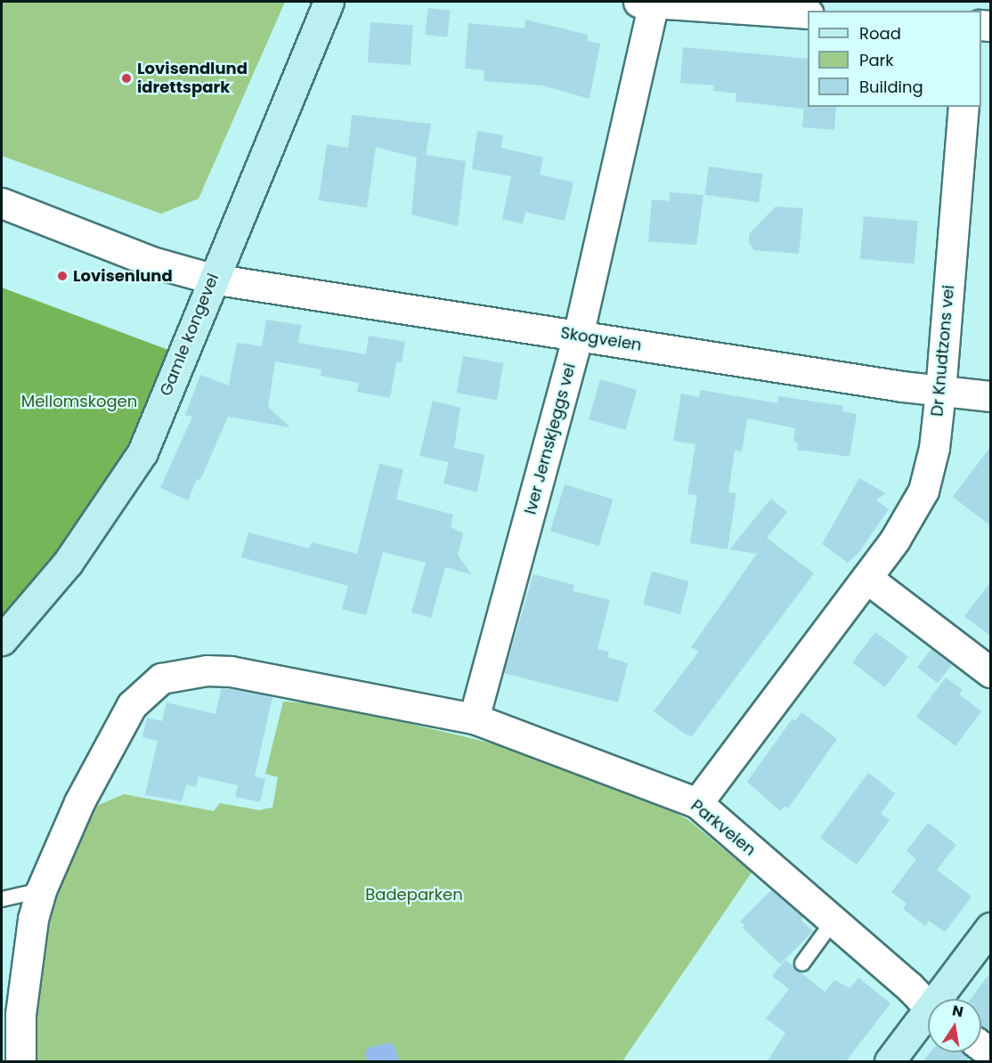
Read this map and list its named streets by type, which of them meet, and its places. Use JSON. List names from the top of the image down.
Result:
{
  "streets": {
    "street": [
      "Gamle kongevei",
      "Skogveien",
      "Dr Knudtzons vei",
      "Iver Jernskjeggs vei",
      "Parkveien"
    ]
  },
  "crossings": [
    ["Gamle kongevei", "Skogveien"],
    ["Skogveien", "Dr Knudtzons vei"],
    ["Skogveien", "Iver Jernskjeggs vei"],
    ["Dr Knudtzons vei", "Parkveien"],
    ["Iver Jernskjeggs vei", "Parkveien"]
  ],
  "parks": ["Mellomskogen", "Badeparken"],
  "places": ["Lovisendlund idrettspark", "Lovisenlund"],
  "legend": ["Road", "Park", "Building"],
  "north": "top"
}
